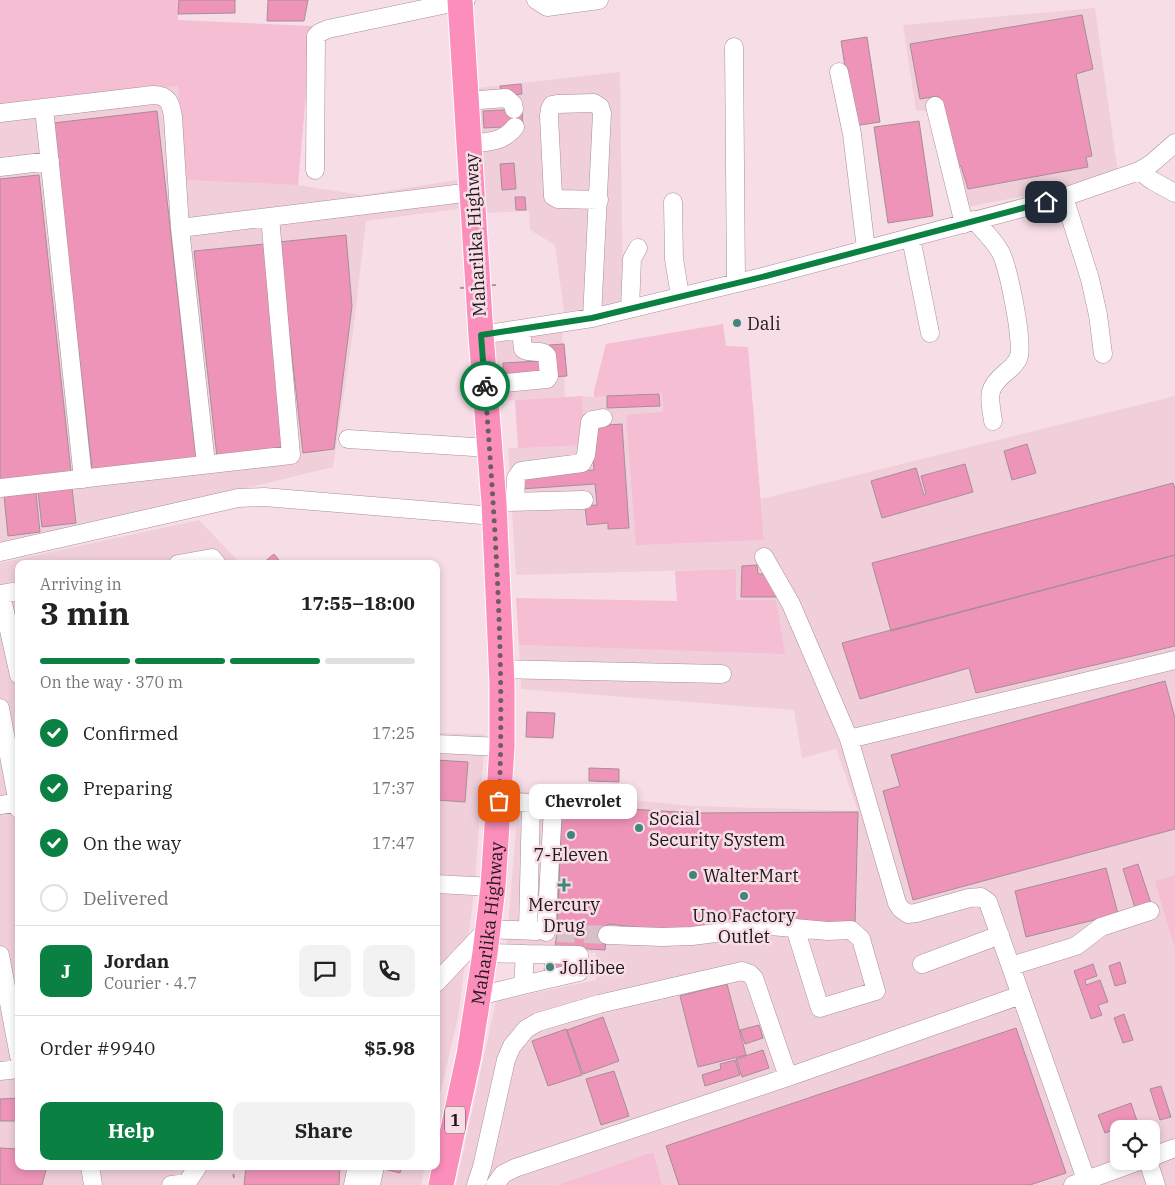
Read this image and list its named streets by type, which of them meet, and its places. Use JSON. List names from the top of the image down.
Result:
{
  "streets": {
    "highway": ["Maharlika Highway", "1"]
  },
  "places": {
    "other": [
      "Dali",
      "Chevrolet",
      "Social Security System",
      "7-Eleven",
      "WalterMart",
      "Uno Factory Outlet",
      "Jollibee"
    ],
    "health": ["Mercury Drug"]
  },
  "page": {
    "heading": ["3 min", "Arriving in", "17:55–18:00"],
    "panel": [
      "Jordan",
      "Courier · 4.7",
      "Order #9940",
      "$5.98"
    ],
    "bar": "On the way · 370 m",
    "list": [
      ["Confirmed", "17:25"],
      ["Preparing", "17:37"],
      ["On the way", "17:47"],
      "Delivered"
    ],
    "bubble": "Chevrolet",
    "round": "J",
    "buttons": ["Help", "Share"]
  }
}
